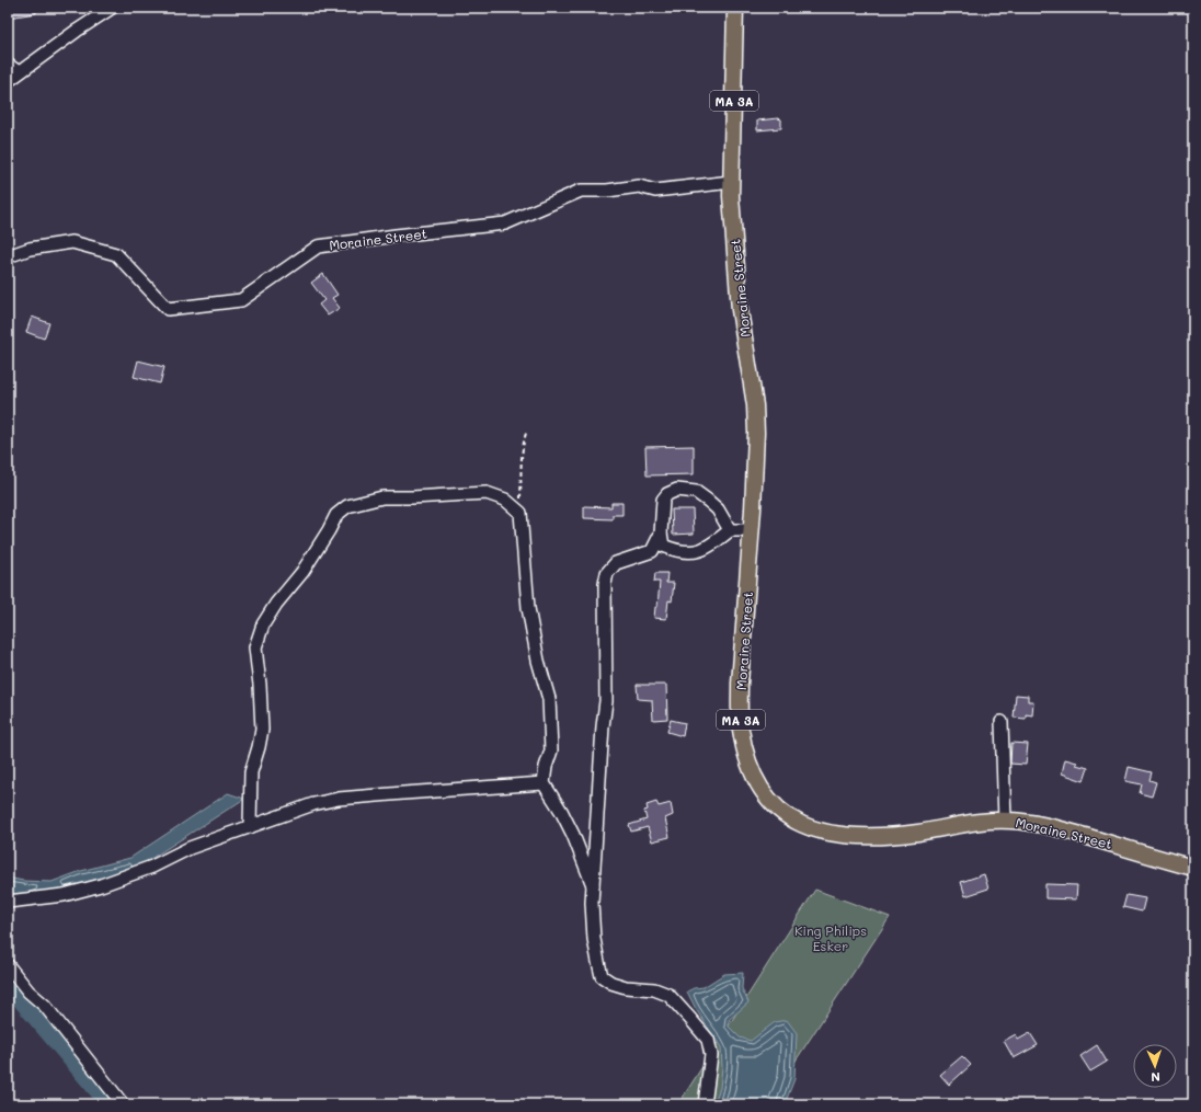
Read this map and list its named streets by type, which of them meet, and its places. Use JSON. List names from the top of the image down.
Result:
{
  "streets": {
    "main road": ["MA 3A", "Moraine Street"]
  },
  "crossings": [
    ["MA 3A", "Moraine Street"]
  ],
  "parks": ["King Philips Esker"],
  "north": "bottom"
}
